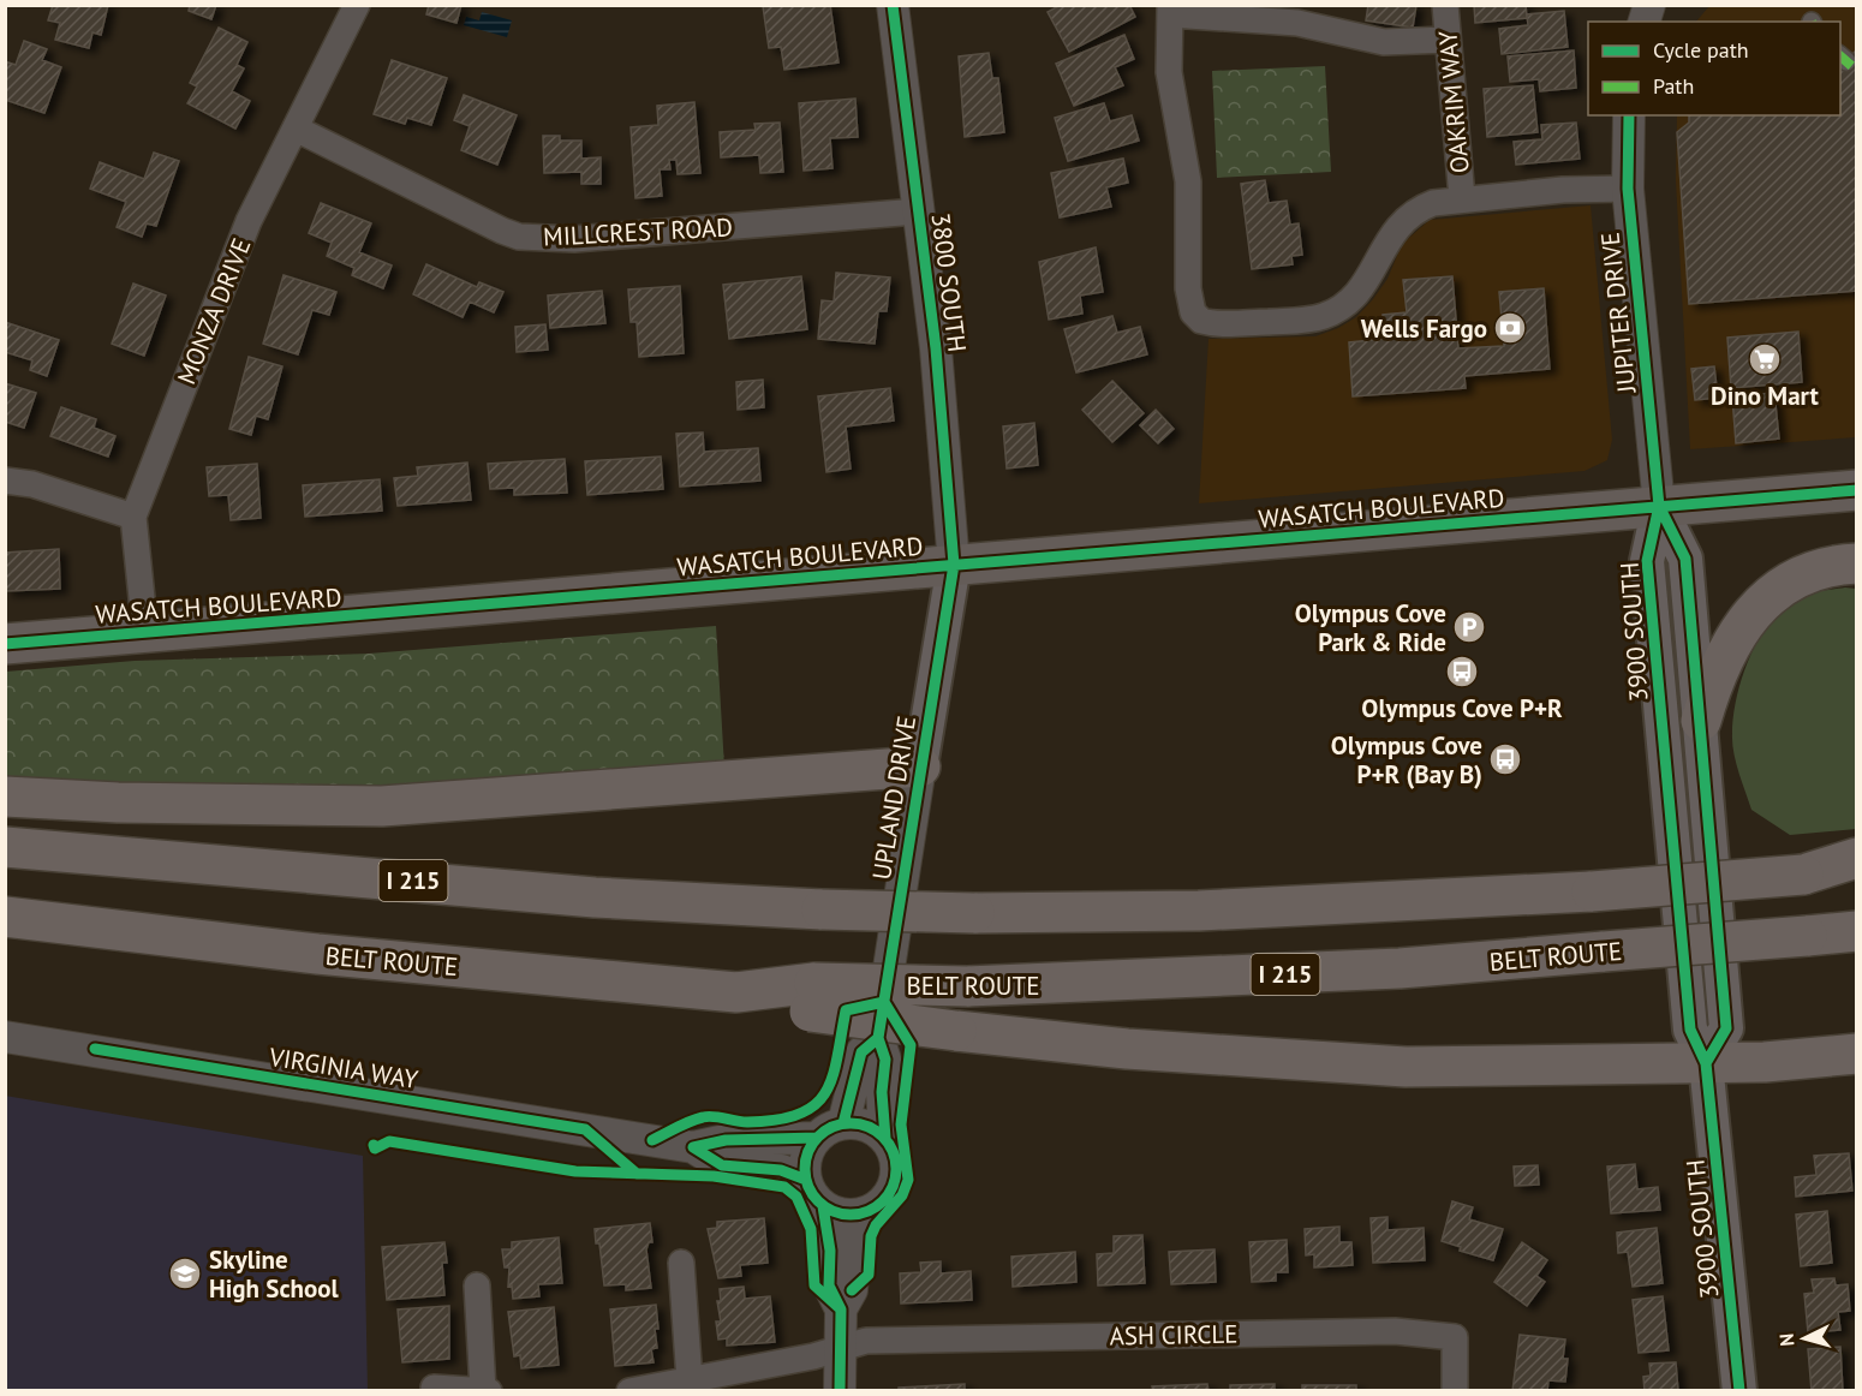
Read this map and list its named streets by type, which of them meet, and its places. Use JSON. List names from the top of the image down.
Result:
{
  "streets": {
    "highway": ["I 215", "BELT ROUTE"],
    "main road": ["WASATCH BOULEVARD", "3900 SOUTH", "UPLAND DRIVE"],
    "street": [
      "OAKRIM WAY",
      "MILLCREST ROAD",
      "3800 SOUTH",
      "MONZA DRIVE",
      "JUPITER DRIVE",
      "VIRGINIA WAY",
      "ASH CIRCLE"
    ]
  },
  "crossings": [
    ["MILLCREST ROAD", "3800 SOUTH"],
    ["MILLCREST ROAD", "MONZA DRIVE"],
    ["3800 SOUTH", "WASATCH BOULEVARD"],
    ["3800 SOUTH", "UPLAND DRIVE"],
    ["MONZA DRIVE", "WASATCH BOULEVARD"],
    ["JUPITER DRIVE", "WASATCH BOULEVARD"],
    ["JUPITER DRIVE", "3900 SOUTH"],
    ["WASATCH BOULEVARD", "3900 SOUTH"],
    ["WASATCH BOULEVARD", "UPLAND DRIVE"],
    ["UPLAND DRIVE", "VIRGINIA WAY"]
  ],
  "places": {
    "bank": ["Wells Fargo"],
    "supermarket": ["Dino Mart"],
    "parking": ["Olympus Cove Park & Ride"],
    "bus stop": ["Olympus Cove P+R", "Olympus Cove P+R (Bay B)"],
    "school or university": ["Skyline High School"]
  },
  "legend": ["Cycle path", "Path"],
  "north": "left"
}
